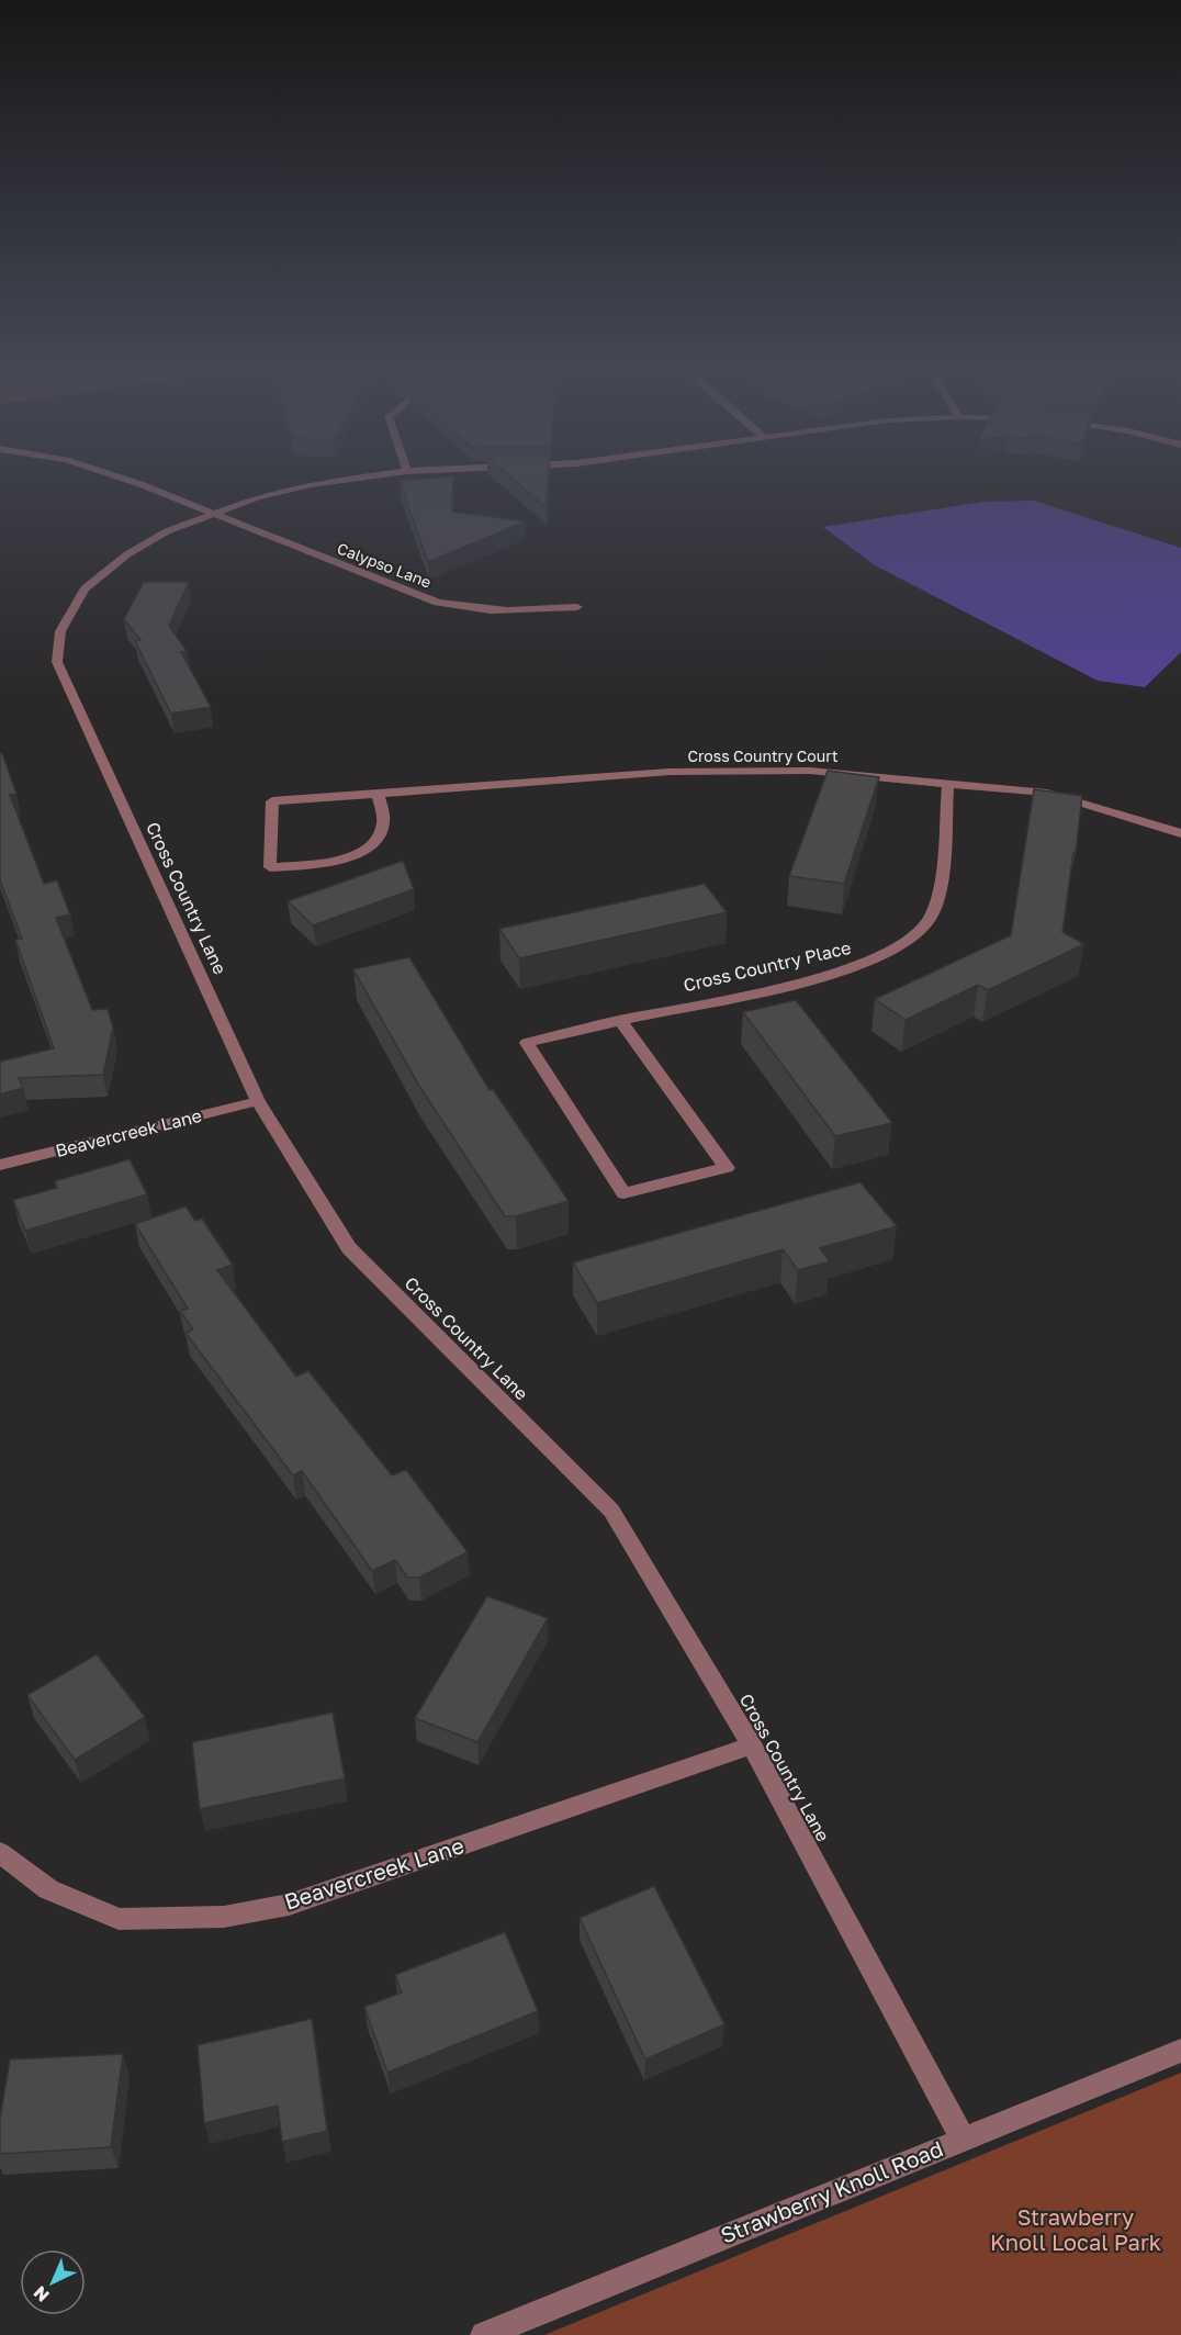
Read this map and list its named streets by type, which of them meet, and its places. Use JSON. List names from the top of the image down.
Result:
{
  "streets": {
    "street": [
      "Calypso Lane",
      "Cross Country Court",
      "Cross Country Lane",
      "Cross Country Place",
      "Beavercreek Lane",
      "Strawberry Knoll Road"
    ]
  },
  "crossings": [
    ["Calypso Lane", "Cross Country Lane"],
    ["Cross Country Court", "Cross Country Place"],
    ["Cross Country Lane", "Beavercreek Lane"],
    ["Cross Country Lane", "Strawberry Knoll Road"]
  ],
  "parks": ["Strawberry Knoll Local Park"],
  "north": "bottom left"
}
